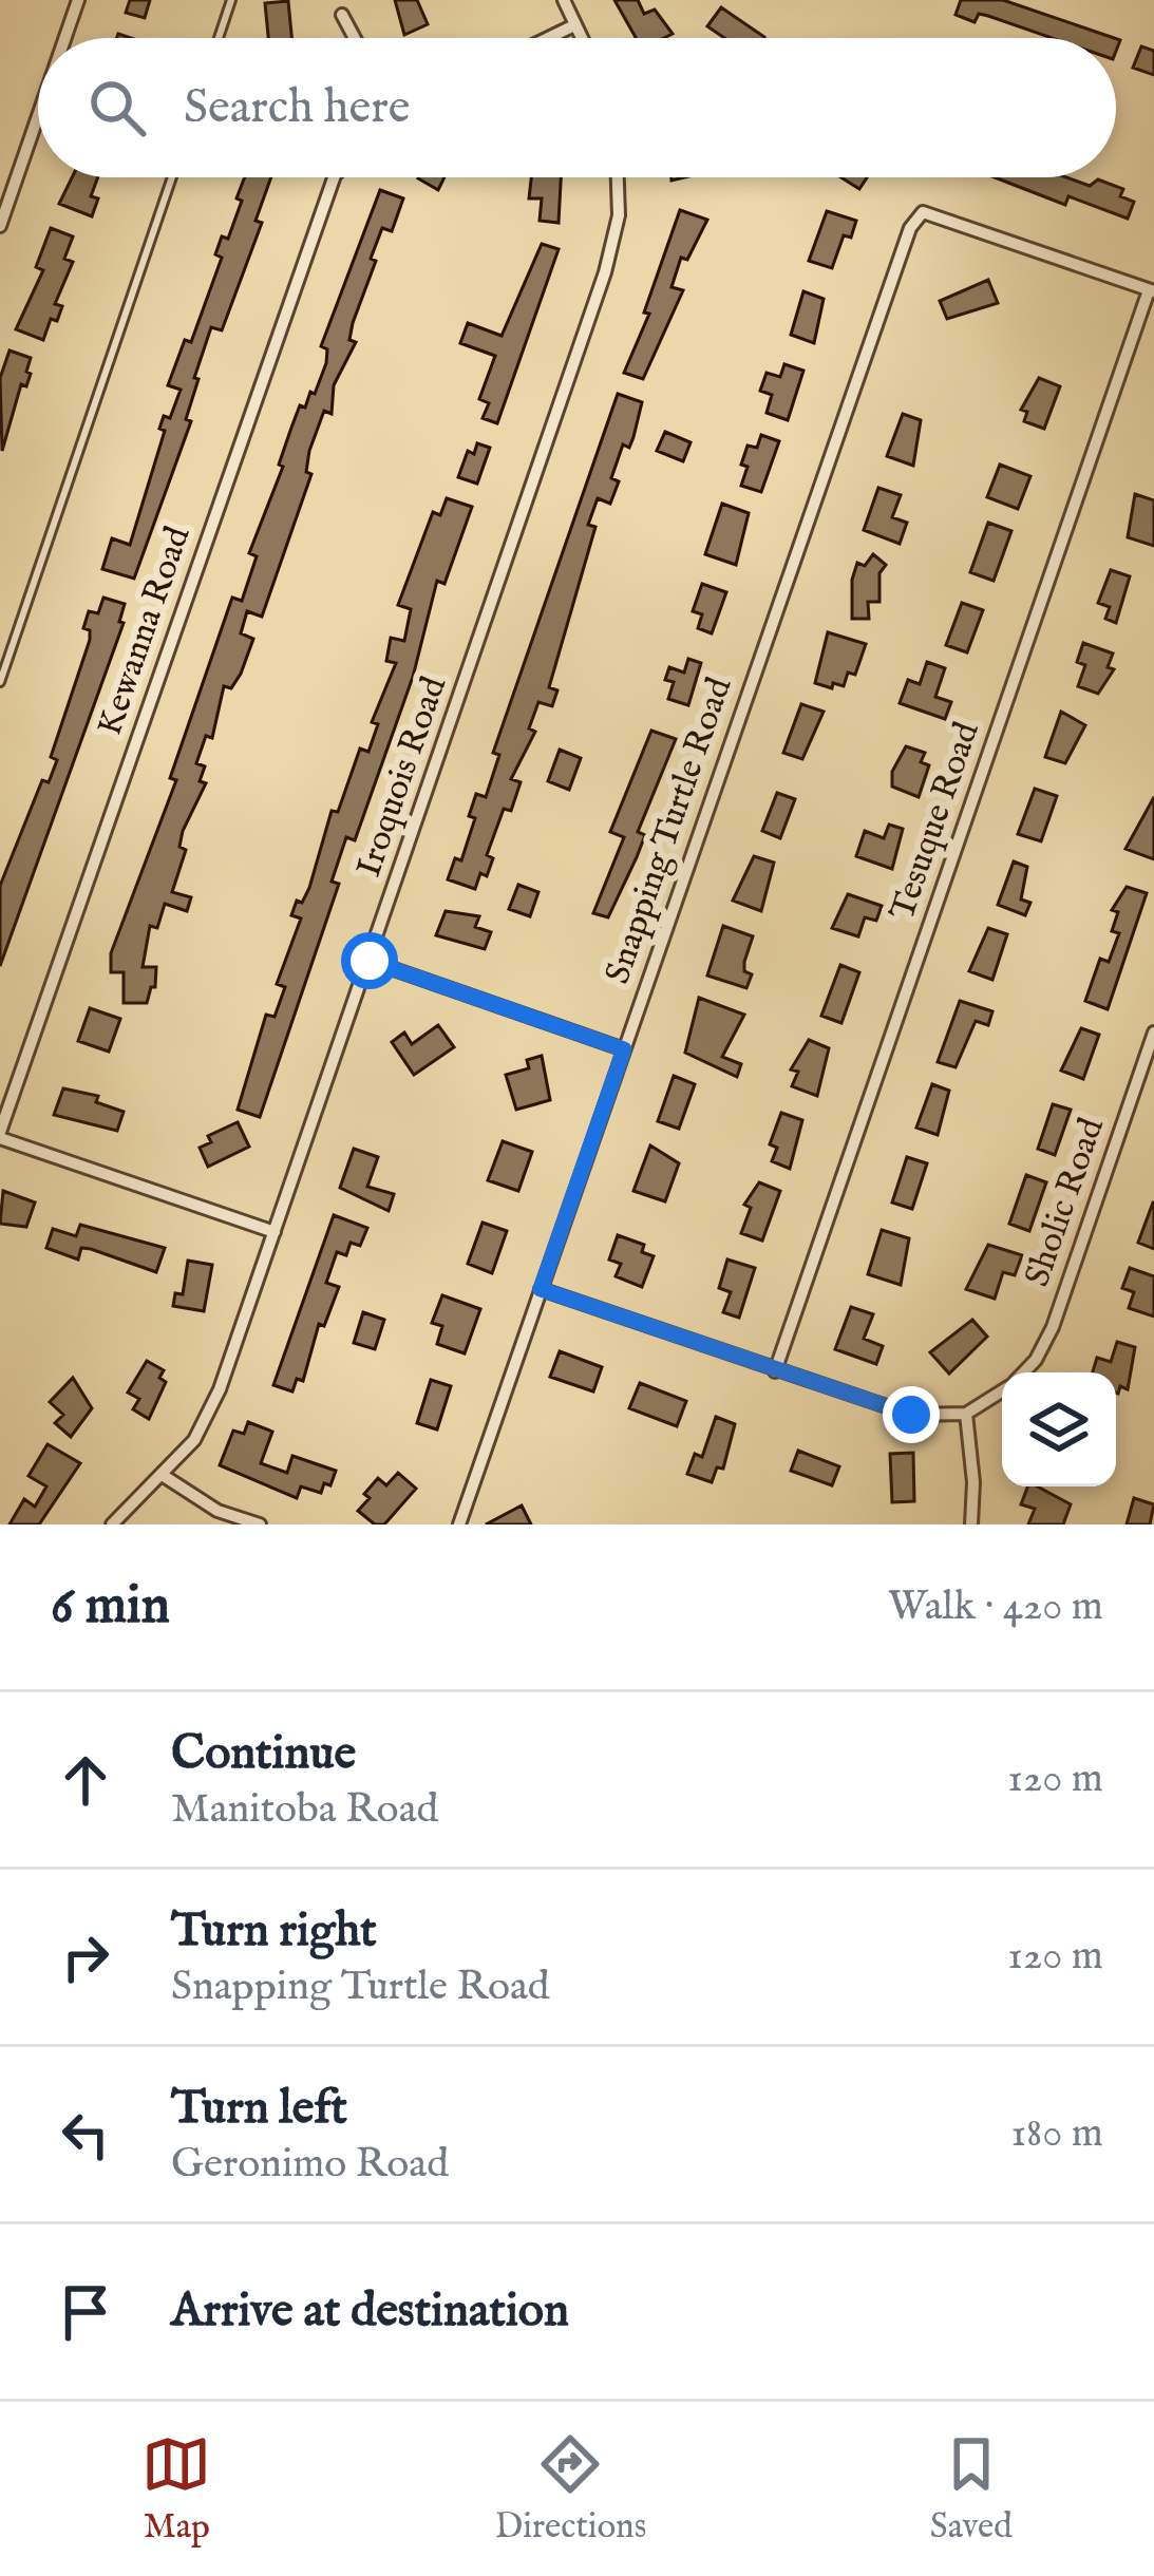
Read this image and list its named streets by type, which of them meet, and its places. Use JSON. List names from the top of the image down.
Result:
{
  "streets": {
    "street": [
      "Kewanna Road",
      "Iroquois Road",
      "Tesuque Road",
      "Snapping Turtle Road",
      "Sholic Road"
    ]
  },
  "crossings": [
    ["Tesuque Road", "Snapping Turtle Road"]
  ],
  "page": {
    "search": "Search here",
    "heading": ["6 min", "Walk · 420 m"],
    "list": [
      ["Continue", "Manitoba Road", "120 m"],
      ["Turn right", "Snapping Turtle Road", "120 m"],
      ["Turn left", "Geronimo Road", "180 m"],
      "Arrive at destination"
    ],
    "nav": ["Map", "Directions", "Saved"]
  }
}
